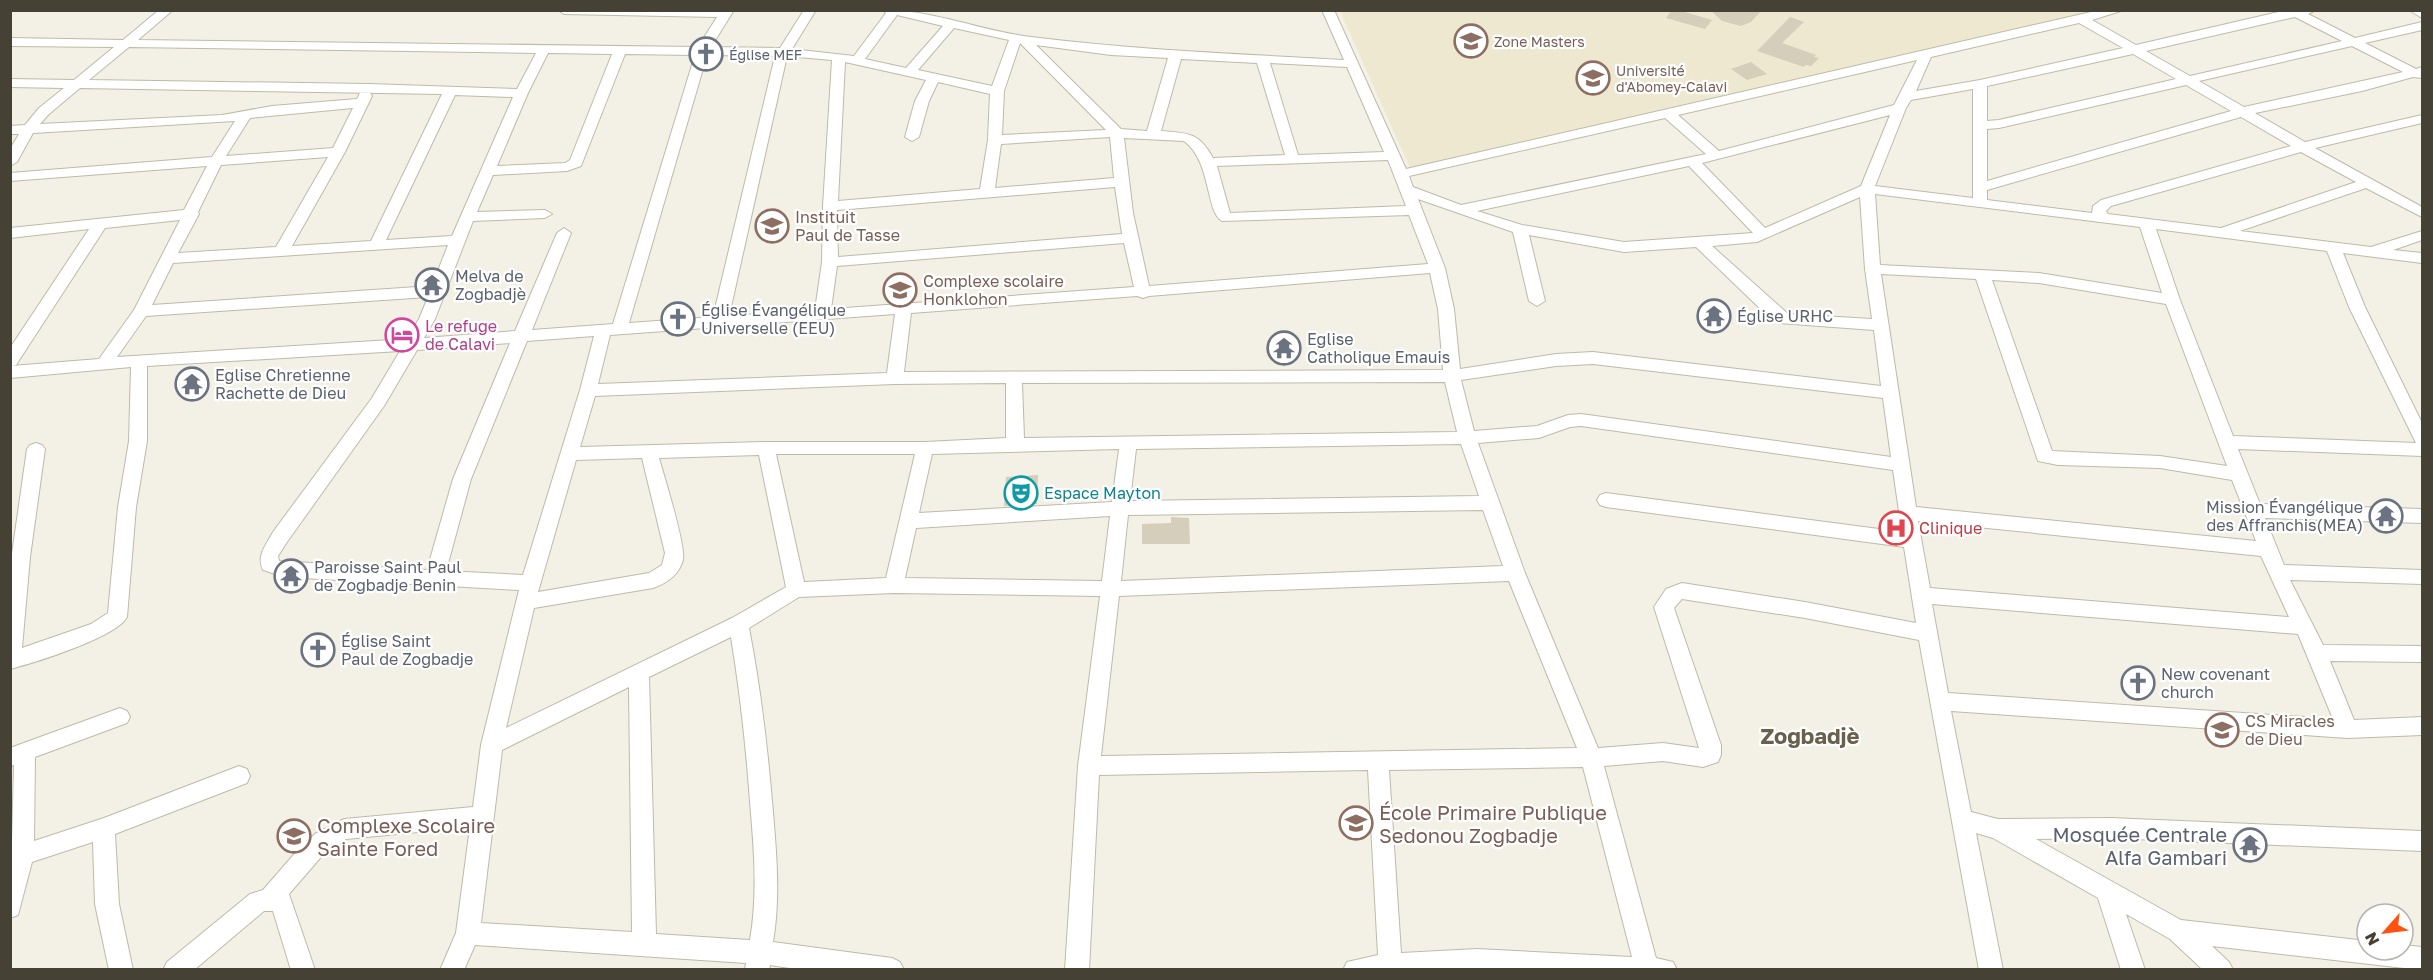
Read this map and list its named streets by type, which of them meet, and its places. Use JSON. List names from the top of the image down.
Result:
{
  "districts": ["Zogbadjè"],
  "places": {
    "school or university": [
      "Zone Masters",
      "Université d'Abomey-Calavi",
      "Instituit Paul de Tasse",
      "Complexe scolaire Honklohon",
      "CS Miracles de Dieu",
      "École Primaire Publique Sedonou Zogbadje",
      "Complexe Scolaire Sainte Fored"
    ],
    "church": [
      "Église MEF",
      "Église Évangélique Universelle (EEU)",
      "Église Saint Paul de Zogbadje",
      "New covenant church"
    ],
    "temple": [
      "Melva de Zogbadjè",
      "Église URHC",
      "Eglise Catholique Emauis",
      "Eglise Chretienne Rachette de Dieu",
      "Mission Évangélique des Affranchis(MEA)",
      "Paroisse Saint Paul de Zogbadje Benin",
      "Mosquée Centrale Alfa Gambari"
    ],
    "hotel": ["Le refuge de Calavi"],
    "theatre": ["Espace Mayton"],
    "hospital": ["Clinique"]
  },
  "north": "bottom left"
}
